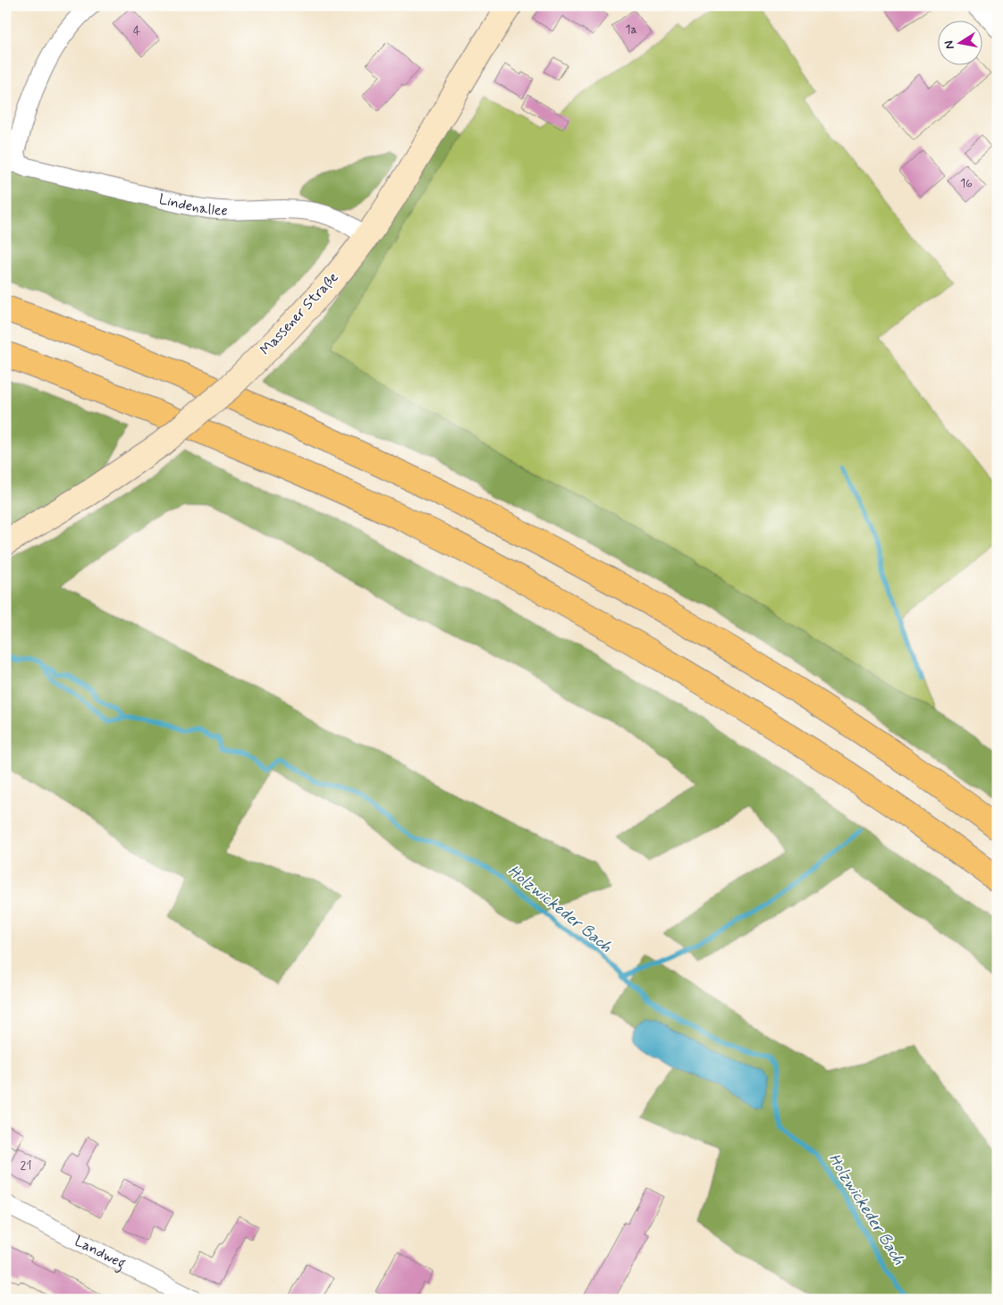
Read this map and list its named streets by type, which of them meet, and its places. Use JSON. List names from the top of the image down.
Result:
{
  "streets": {
    "main road": ["Massener Straße"],
    "street": ["Lindenallee", "Landweg"]
  },
  "crossings": [
    ["Lindenallee", "Massener Straße"]
  ],
  "water": ["Holzwickeder Bach"],
  "house_numbers": [
    "1a",
    "4",
    "16",
    "21"
  ],
  "north": "left"
}
